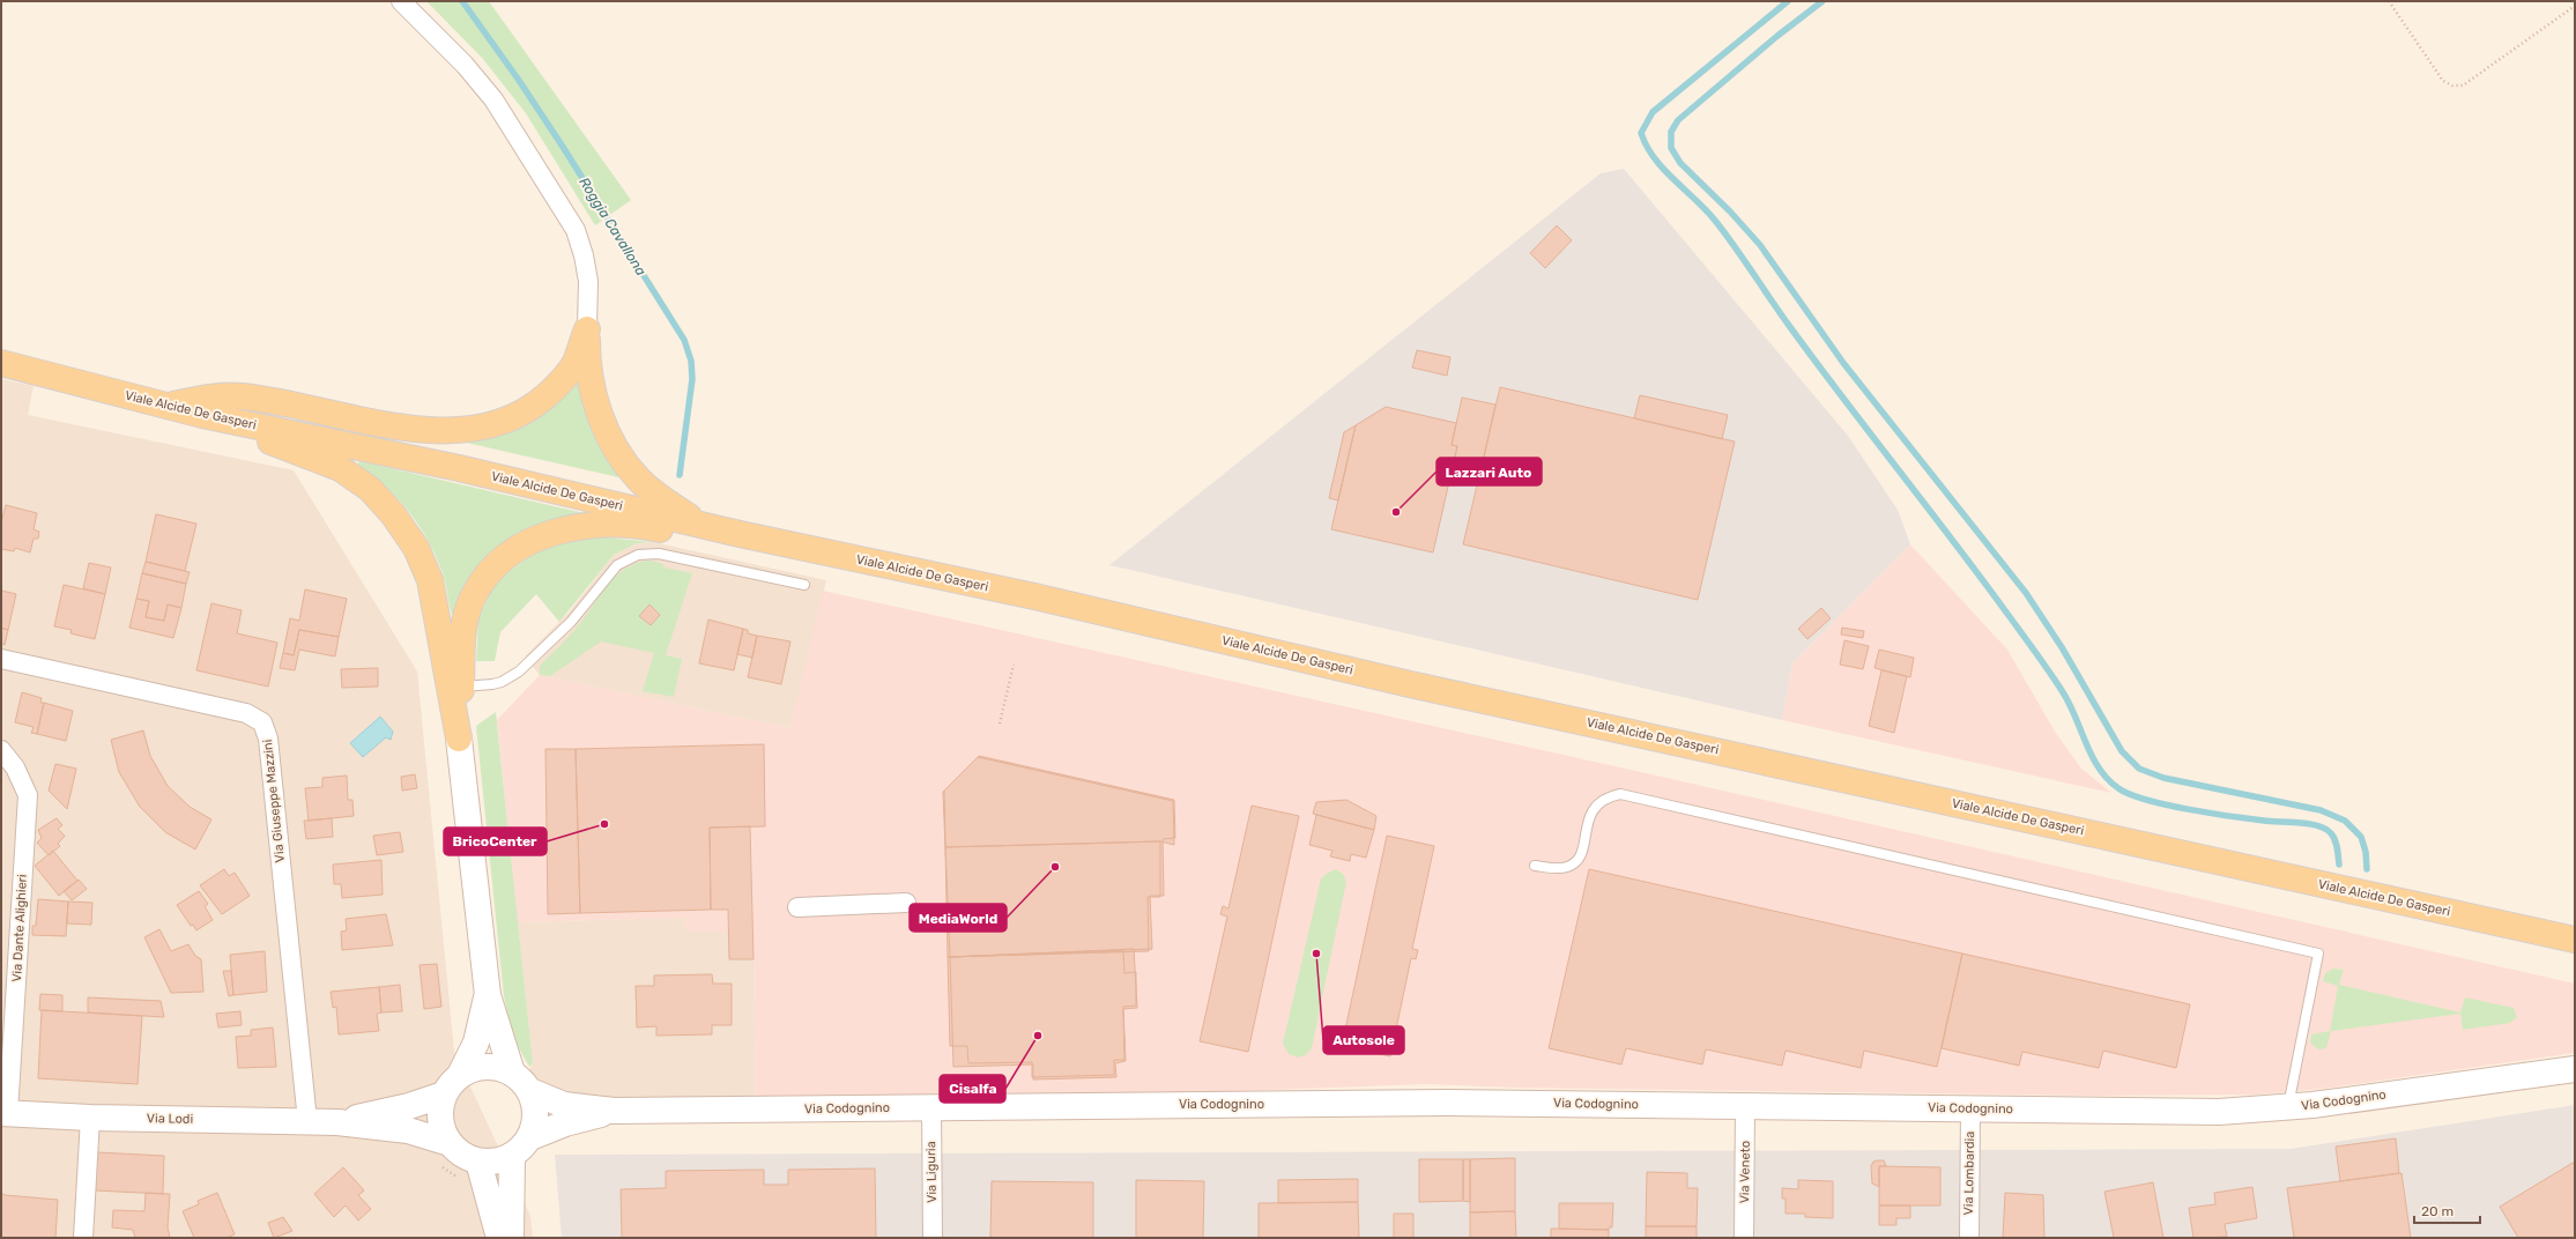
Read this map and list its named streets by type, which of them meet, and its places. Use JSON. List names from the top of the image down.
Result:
{
  "streets": {
    "main road": ["Viale Alcide De Gasperi"],
    "street": [
      "Via Giuseppe Mazzini",
      "Via Dante Alighieri",
      "Via Codognino",
      "Via Lodi",
      "Via Liguria",
      "Via Veneto",
      "Via Lombardia"
    ]
  },
  "crossings": [
    ["Via Giuseppe Mazzini", "Via Lodi"],
    ["Via Dante Alighieri", "Via Lodi"],
    ["Via Codognino", "Via Lodi"],
    ["Via Codognino", "Via Liguria"],
    ["Via Codognino", "Via Veneto"],
    ["Via Codognino", "Via Lombardia"]
  ],
  "water": ["Roggia Cavallona"],
  "places": [
    "Lazzari Auto",
    "BricoCenter",
    "MediaWorld",
    "Autosole",
    "Cisalfa"
  ],
  "scale_bar": "20 m"
}
